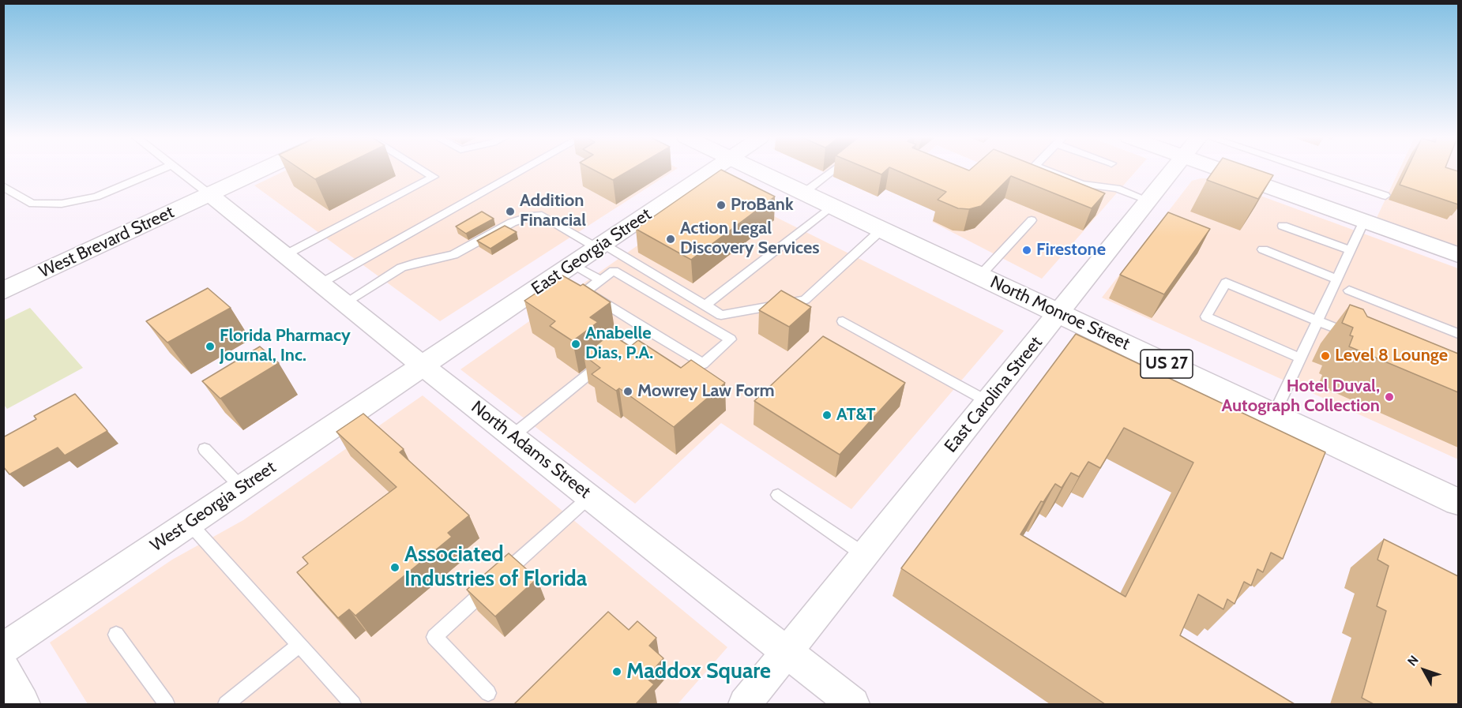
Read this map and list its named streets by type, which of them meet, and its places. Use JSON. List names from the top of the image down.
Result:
{
  "streets": {
    "main road": ["West Brevard Street", "North Monroe Street", "US 27"],
    "street": [
      "East Georgia Street",
      "East Carolina Street",
      "North Adams Street",
      "West Georgia Street"
    ]
  },
  "crossings": [
    ["West Brevard Street", "North Adams Street"],
    ["East Georgia Street", "North Adams Street"],
    ["East Georgia Street", "West Georgia Street"],
    ["North Monroe Street", "East Carolina Street"],
    ["East Carolina Street", "North Adams Street"],
    ["North Adams Street", "West Georgia Street"]
  ],
  "places": [
    "ProBank",
    "Addition Financial",
    "Action Legal Discovery Services",
    "Firestone",
    "Anabelle Dias, P.A.",
    "Florida Pharmacy Journal, Inc.",
    "Level 8 Lounge",
    "Mowrey Law Form",
    "Hotel Duval, Autograph Collection",
    "AT&T",
    "Associated Industries of Florida",
    "Maddox Square"
  ],
  "north": "top left"
}
